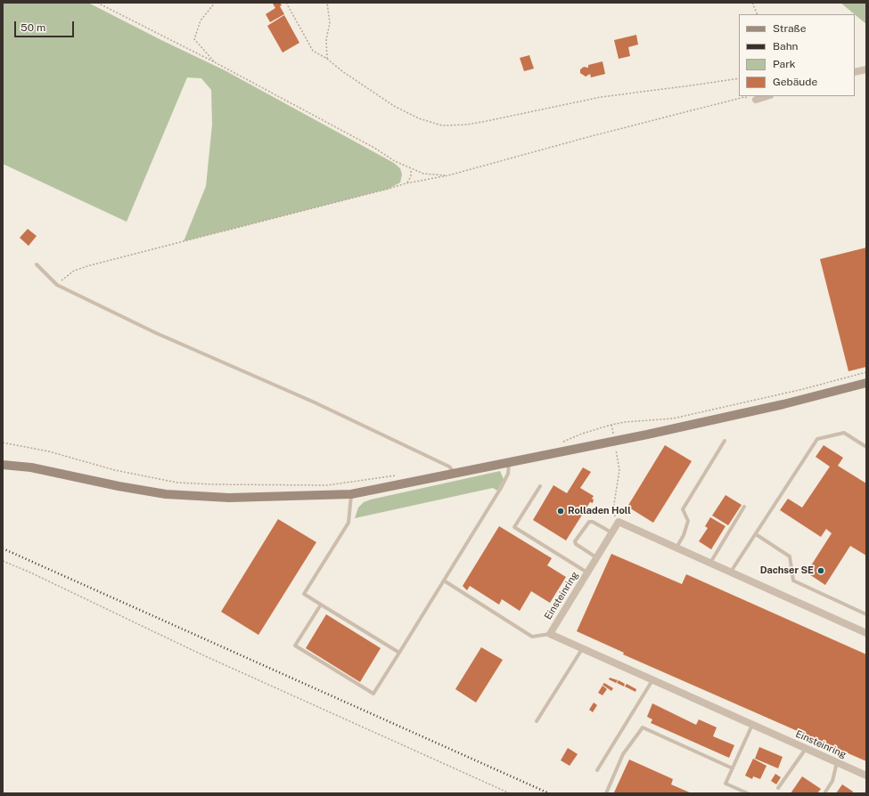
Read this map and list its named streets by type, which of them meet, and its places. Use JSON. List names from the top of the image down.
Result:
{
  "streets": {
    "street": ["Einsteinring"]
  },
  "places": ["Rolladen Holl", "Dachser SE"],
  "legend": [
    "Straße",
    "Bahn",
    "Park",
    "Gebäude"
  ],
  "scale_bar": "50 m"
}
